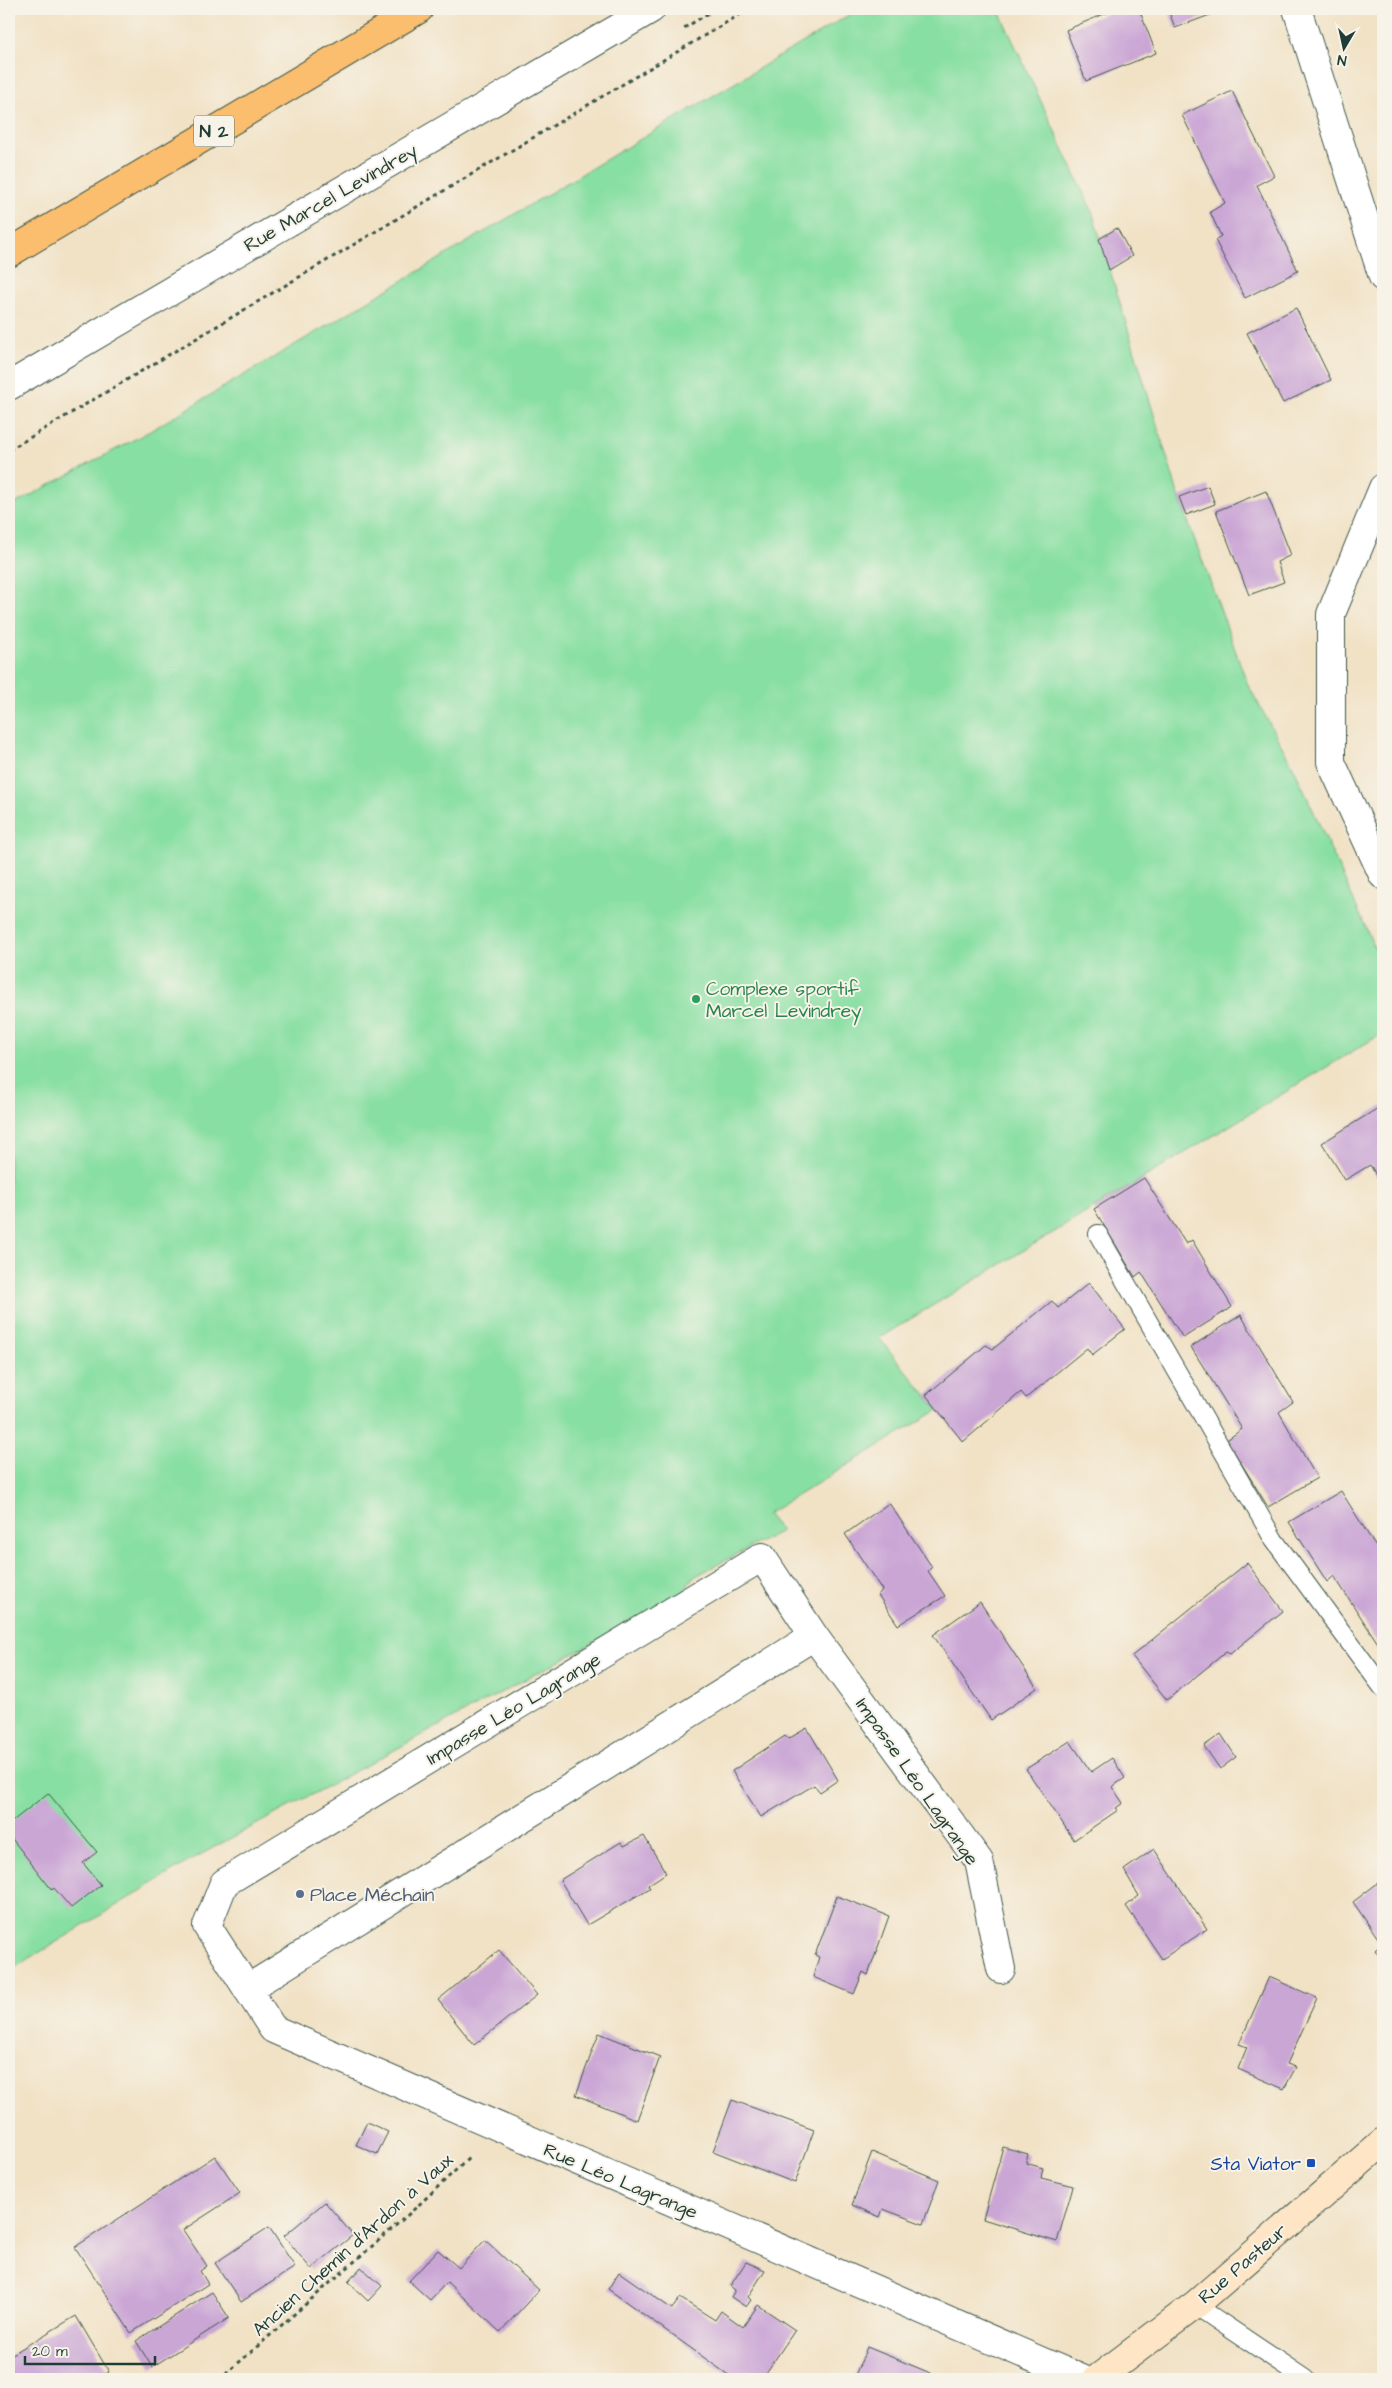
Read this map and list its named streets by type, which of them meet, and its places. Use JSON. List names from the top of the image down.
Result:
{
  "streets": {
    "main road": ["N 2", "Rue Pasteur"],
    "street": ["Rue Marcel Levindrey", "Impasse Léo Lagrange", "Rue Léo Lagrange"],
    "path": ["Ancien Chemin d'Ardon à Vaux"]
  },
  "crossings": [
    ["Impasse Léo Lagrange", "Rue Léo Lagrange"],
    ["Rue Léo Lagrange", "Ancien Chemin d'Ardon à Vaux"]
  ],
  "places": {
    "other": ["Complexe sportif Marcel Levindrey", "Place Méchain"],
    "transit": ["Sta Viator"]
  },
  "scale_bar": "20 m",
  "north": "bottom"
}
